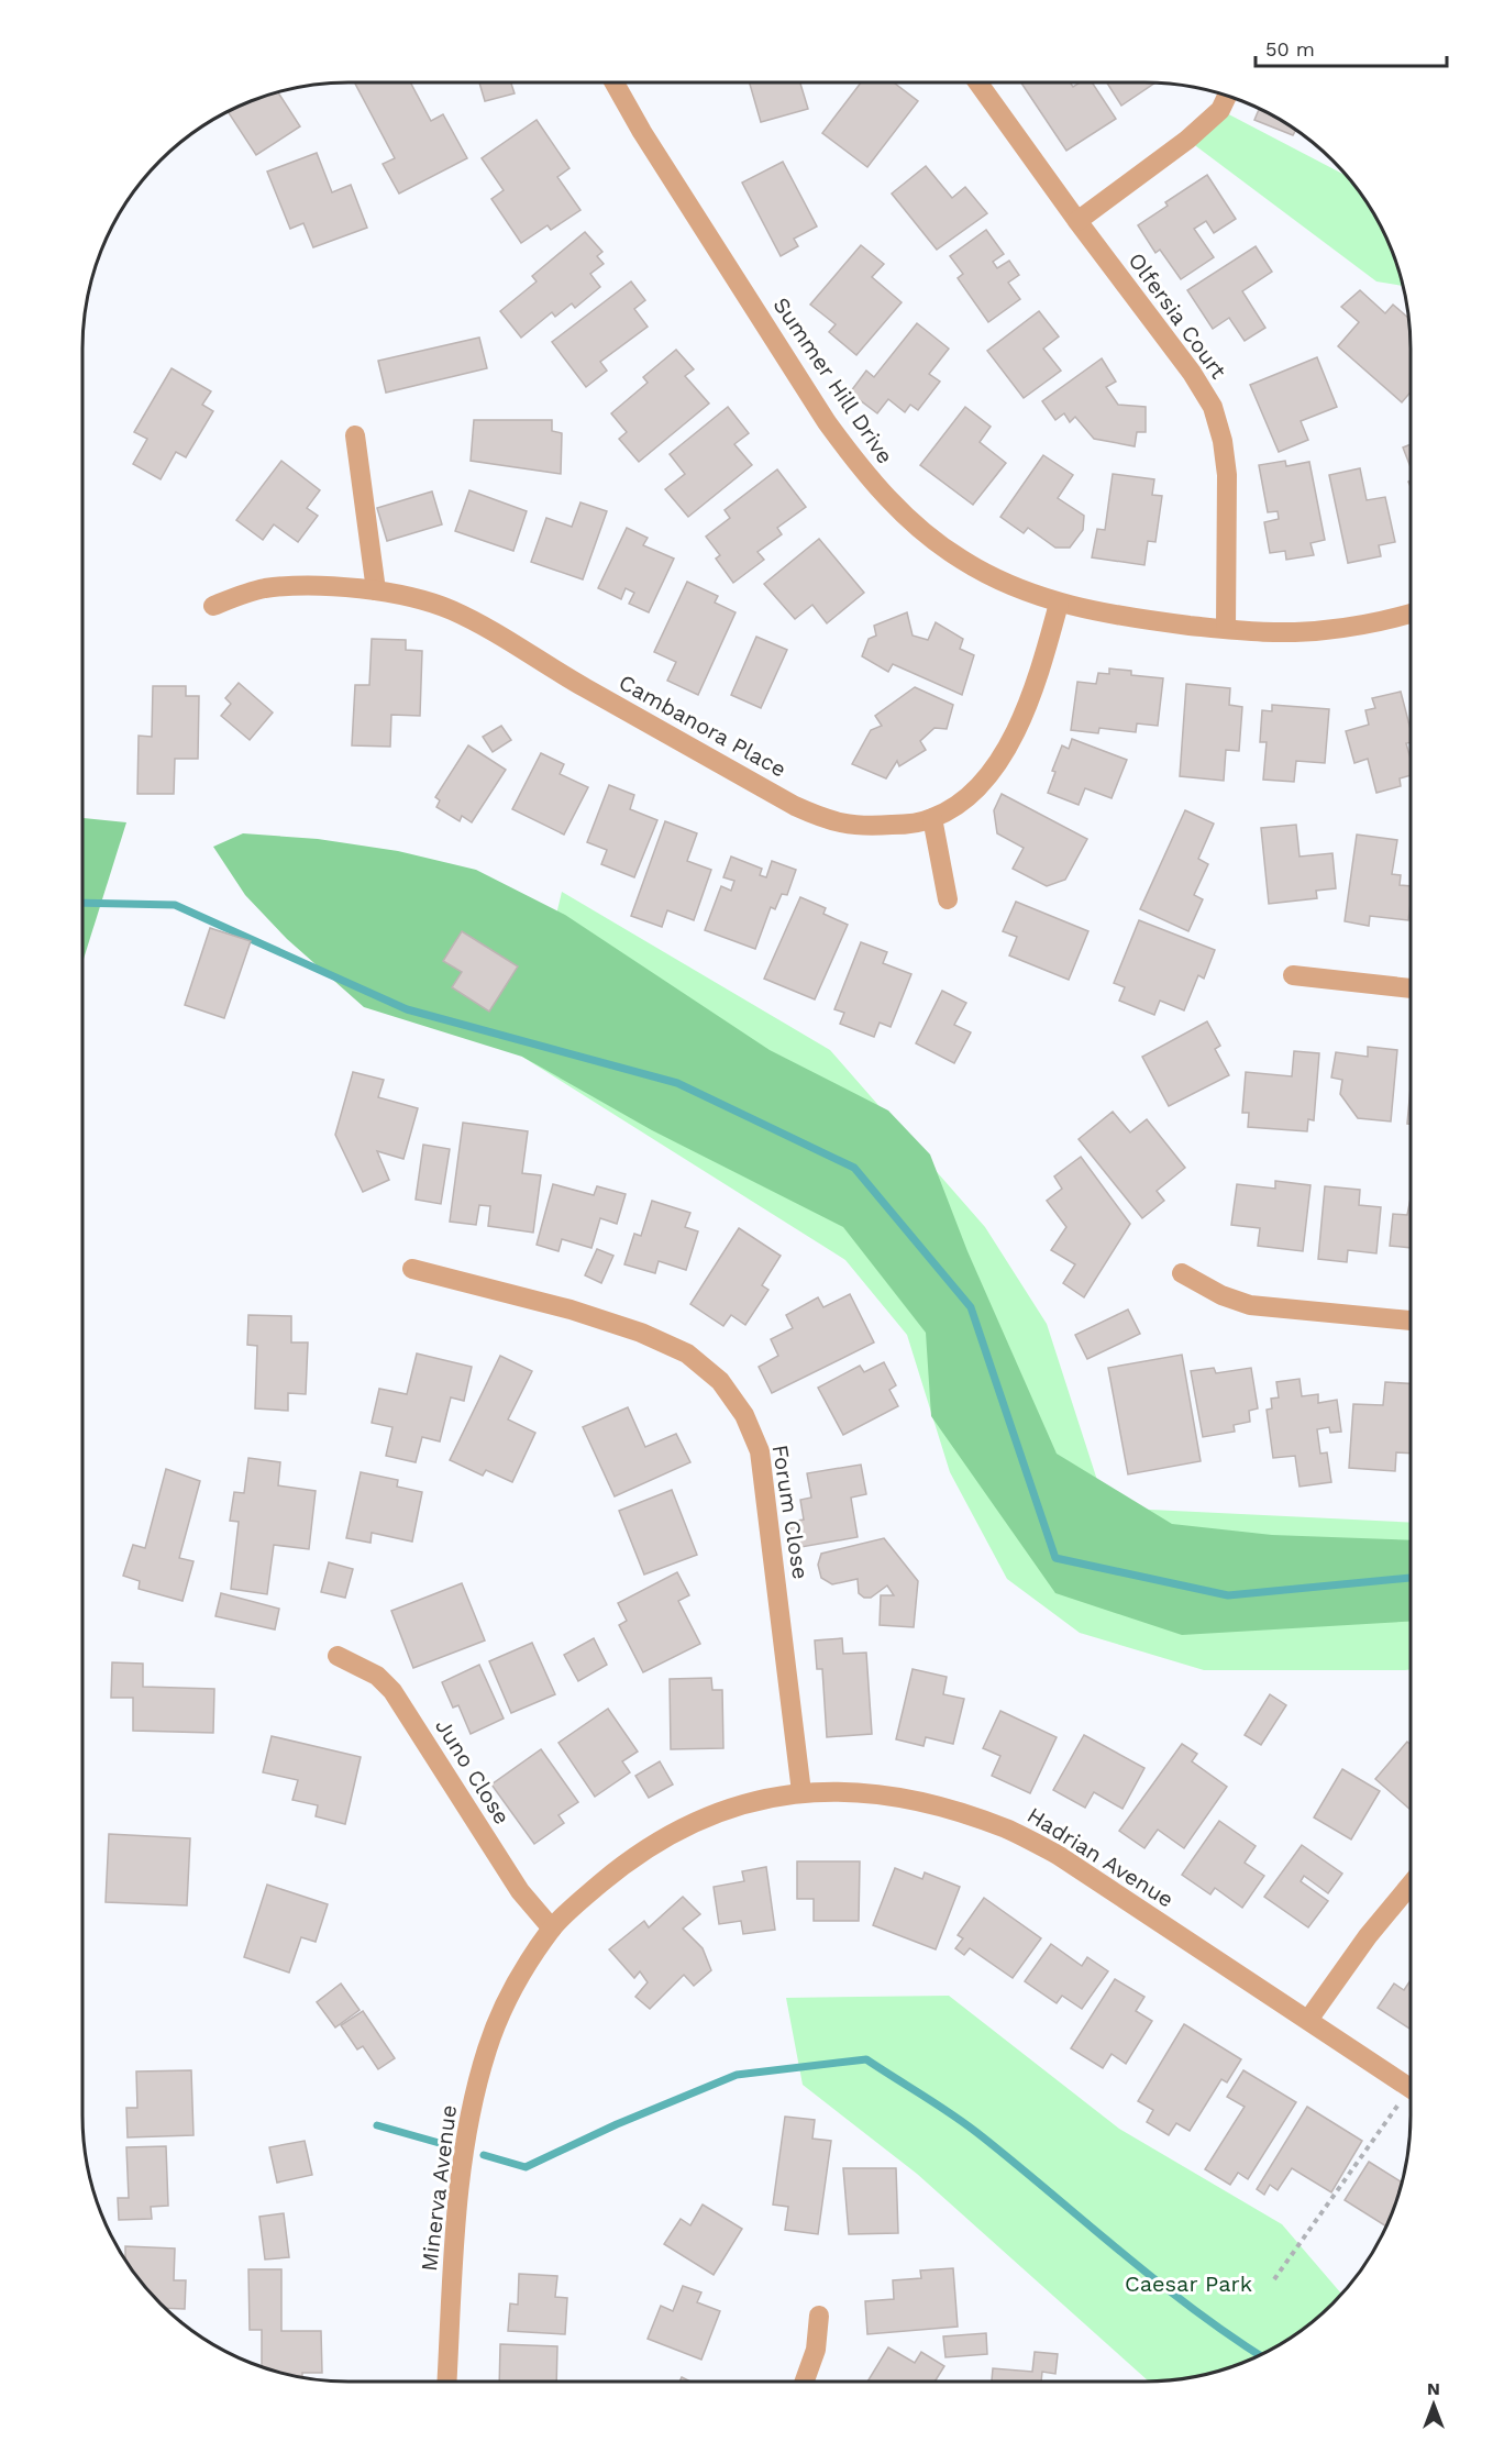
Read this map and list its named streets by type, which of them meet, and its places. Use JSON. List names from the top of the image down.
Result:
{
  "streets": {
    "street": [
      "Olfersia Court",
      "Summer Hill Drive",
      "Cambanora Place",
      "Forum Close",
      "Juno Close",
      "Hadrian Avenue",
      "Minerva Avenue"
    ]
  },
  "crossings": [
    ["Olfersia Court", "Summer Hill Drive"],
    ["Summer Hill Drive", "Cambanora Place"],
    ["Forum Close", "Hadrian Avenue"],
    ["Juno Close", "Hadrian Avenue"],
    ["Juno Close", "Minerva Avenue"],
    ["Hadrian Avenue", "Minerva Avenue"]
  ],
  "parks": ["Caesar Park"],
  "scale_bar": "50 m",
  "north": "top"
}
